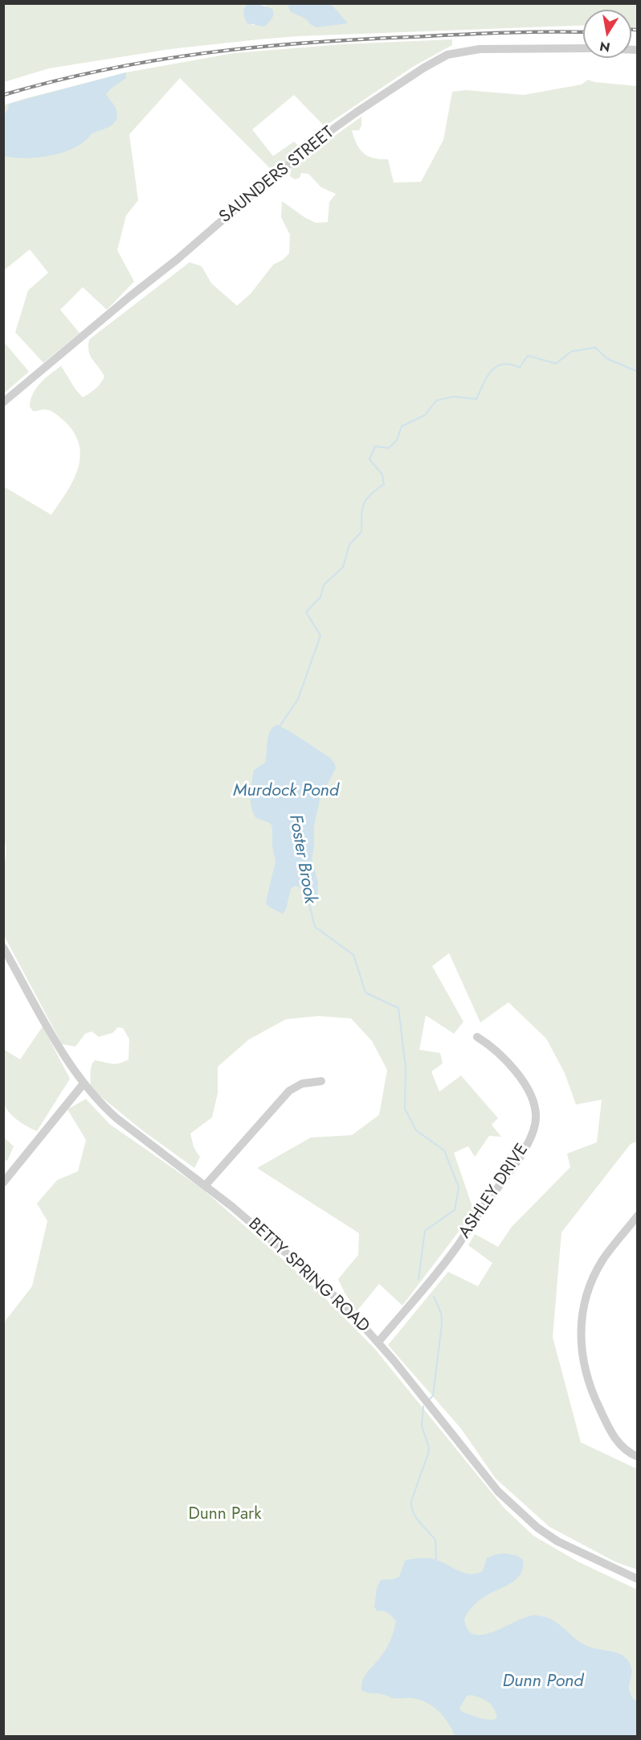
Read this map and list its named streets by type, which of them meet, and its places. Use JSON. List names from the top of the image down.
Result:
{
  "streets": {
    "street": ["SAUNDERS STREET", "ASHLEY DRIVE", "BETTY SPRING ROAD"]
  },
  "crossings": [
    ["ASHLEY DRIVE", "BETTY SPRING ROAD"]
  ],
  "water": ["Murdock Pond", "Foster Brook", "Dunn Pond"],
  "parks": ["Dunn Park"],
  "north": "bottom"
}
